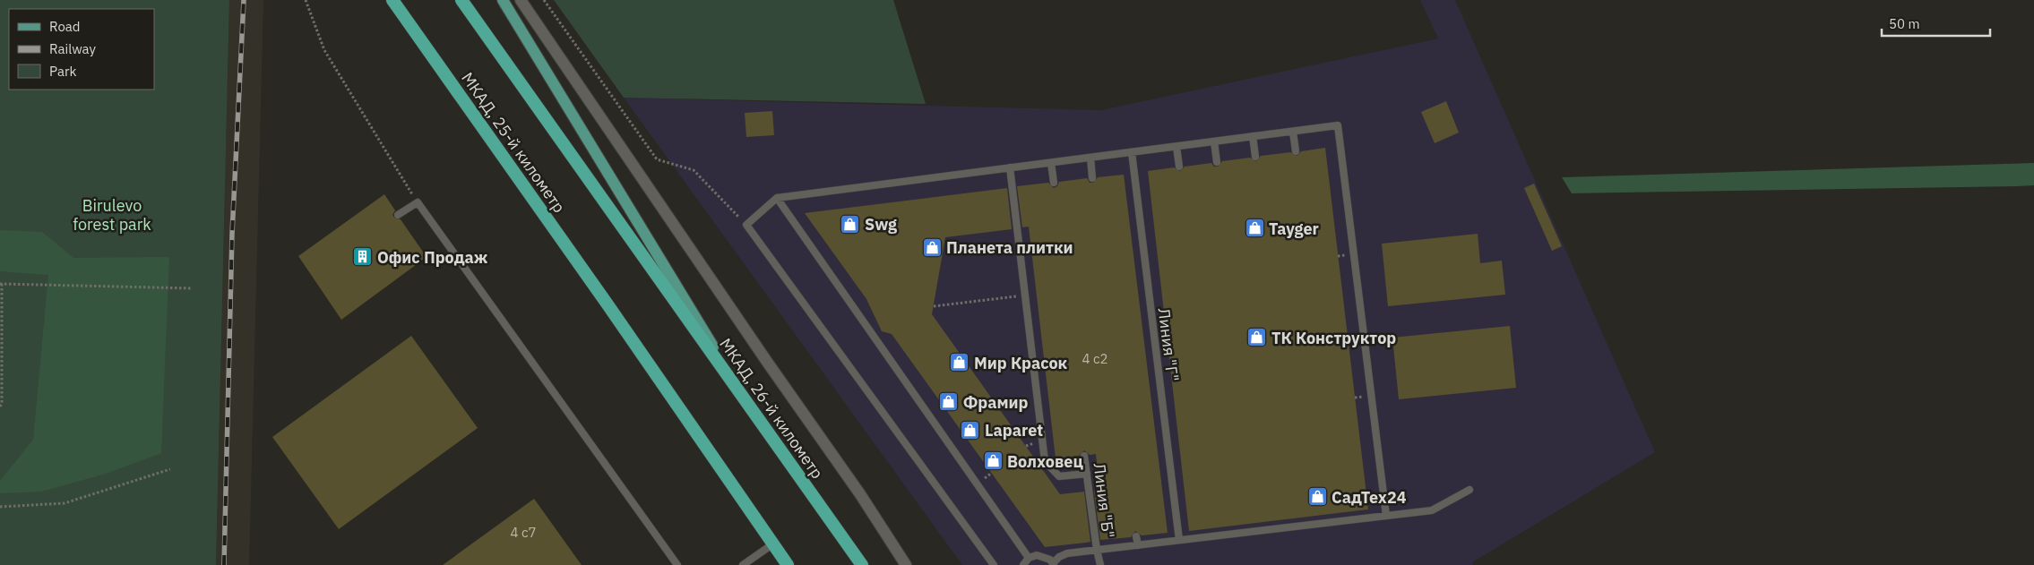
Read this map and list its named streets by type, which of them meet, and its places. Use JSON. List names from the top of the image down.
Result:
{
  "streets": {
    "highway": ["МКАД, 25-й километр", "МКАД, 26-й километр"],
    "lane": ["Линия \"Г\"", "Линия \"Б\""]
  },
  "parks": ["Birulevo forest park"],
  "places": {
    "shop": [
      "Swg",
      "Tayger",
      "Планета плитки",
      "ТК Конструктор",
      "Мир Красок",
      "Фрамир",
      "Laparet",
      "Волховец",
      "СадТех24"
    ],
    "building": ["Офис Продаж"]
  },
  "house_numbers": ["4 с2", "4 с7"],
  "legend": ["Road", "Railway", "Park"],
  "scale_bar": "50 m"
}
